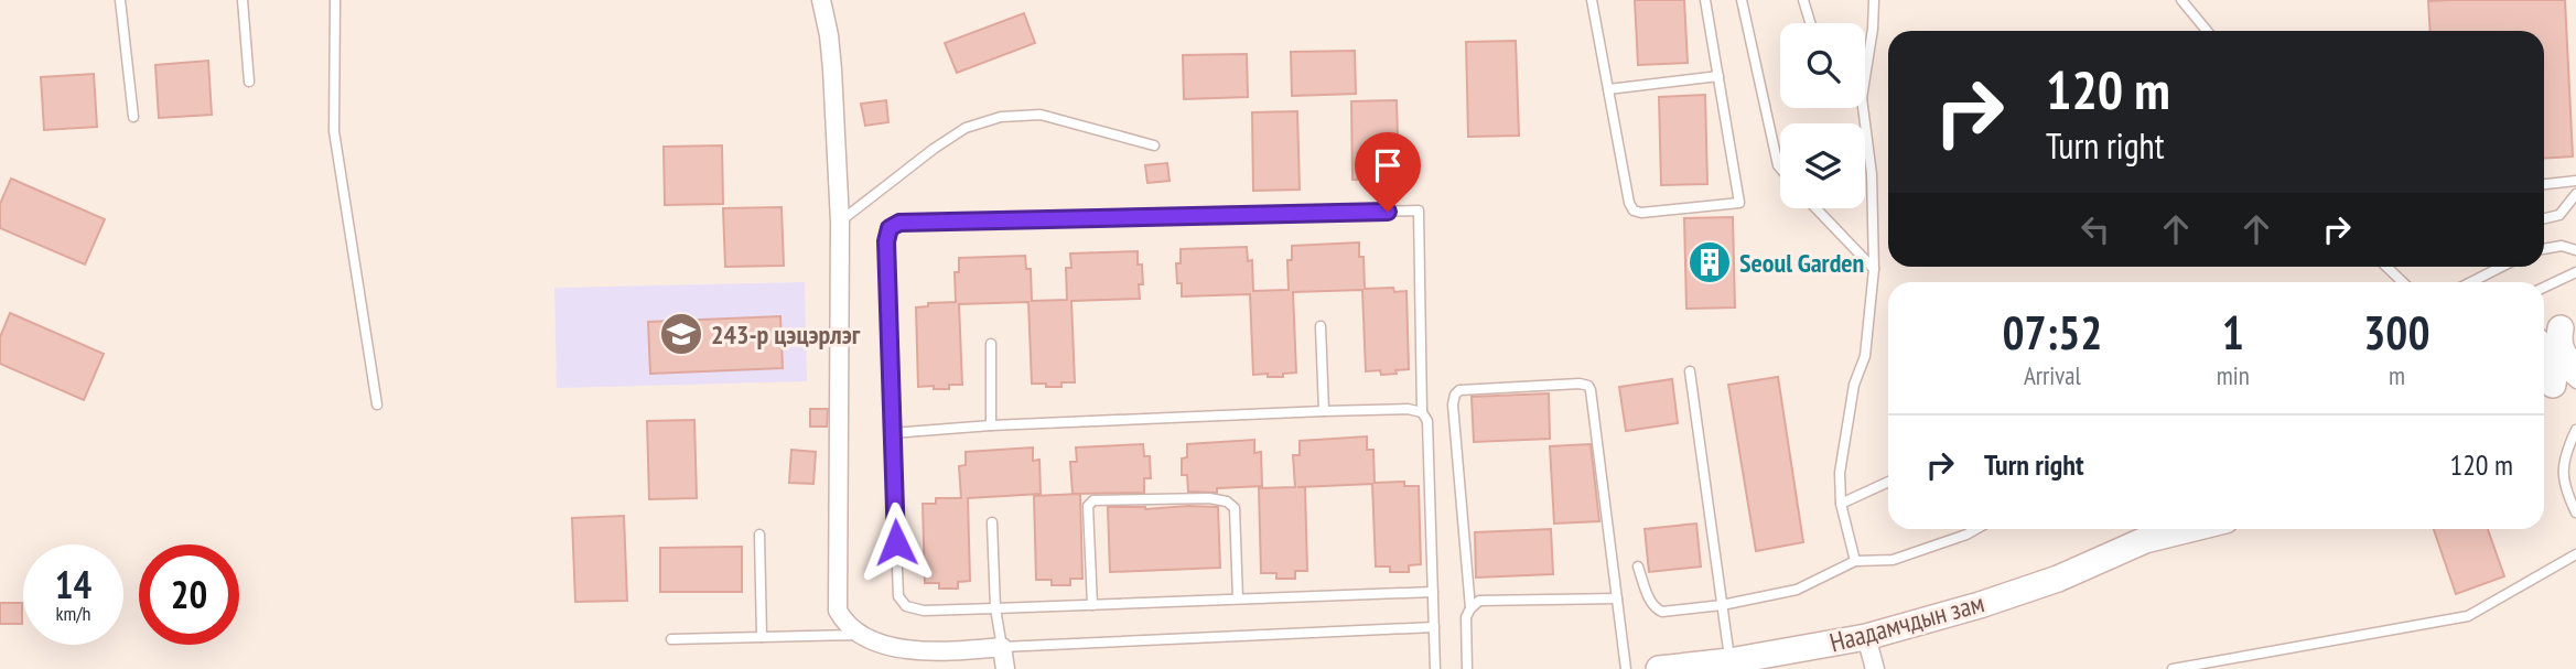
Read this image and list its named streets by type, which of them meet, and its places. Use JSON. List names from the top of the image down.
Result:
{
  "streets": {
    "main road": ["Наадамчдын зам"]
  },
  "places": {
    "building": ["Seoul Garden"],
    "school or university": ["243-р цэцэрлэг"]
  },
  "page": {
    "turn": ["120 m", "Turn right"],
    "eta": [
      "07:52",
      "Arrival",
      "1",
      "min",
      "300",
      "m"
    ],
    "list": [
      {
        "name": "Turn right",
        "value": "120 m"
      }
    ],
    "speed": "14 km/h",
    "limit": "20"
  }
}
